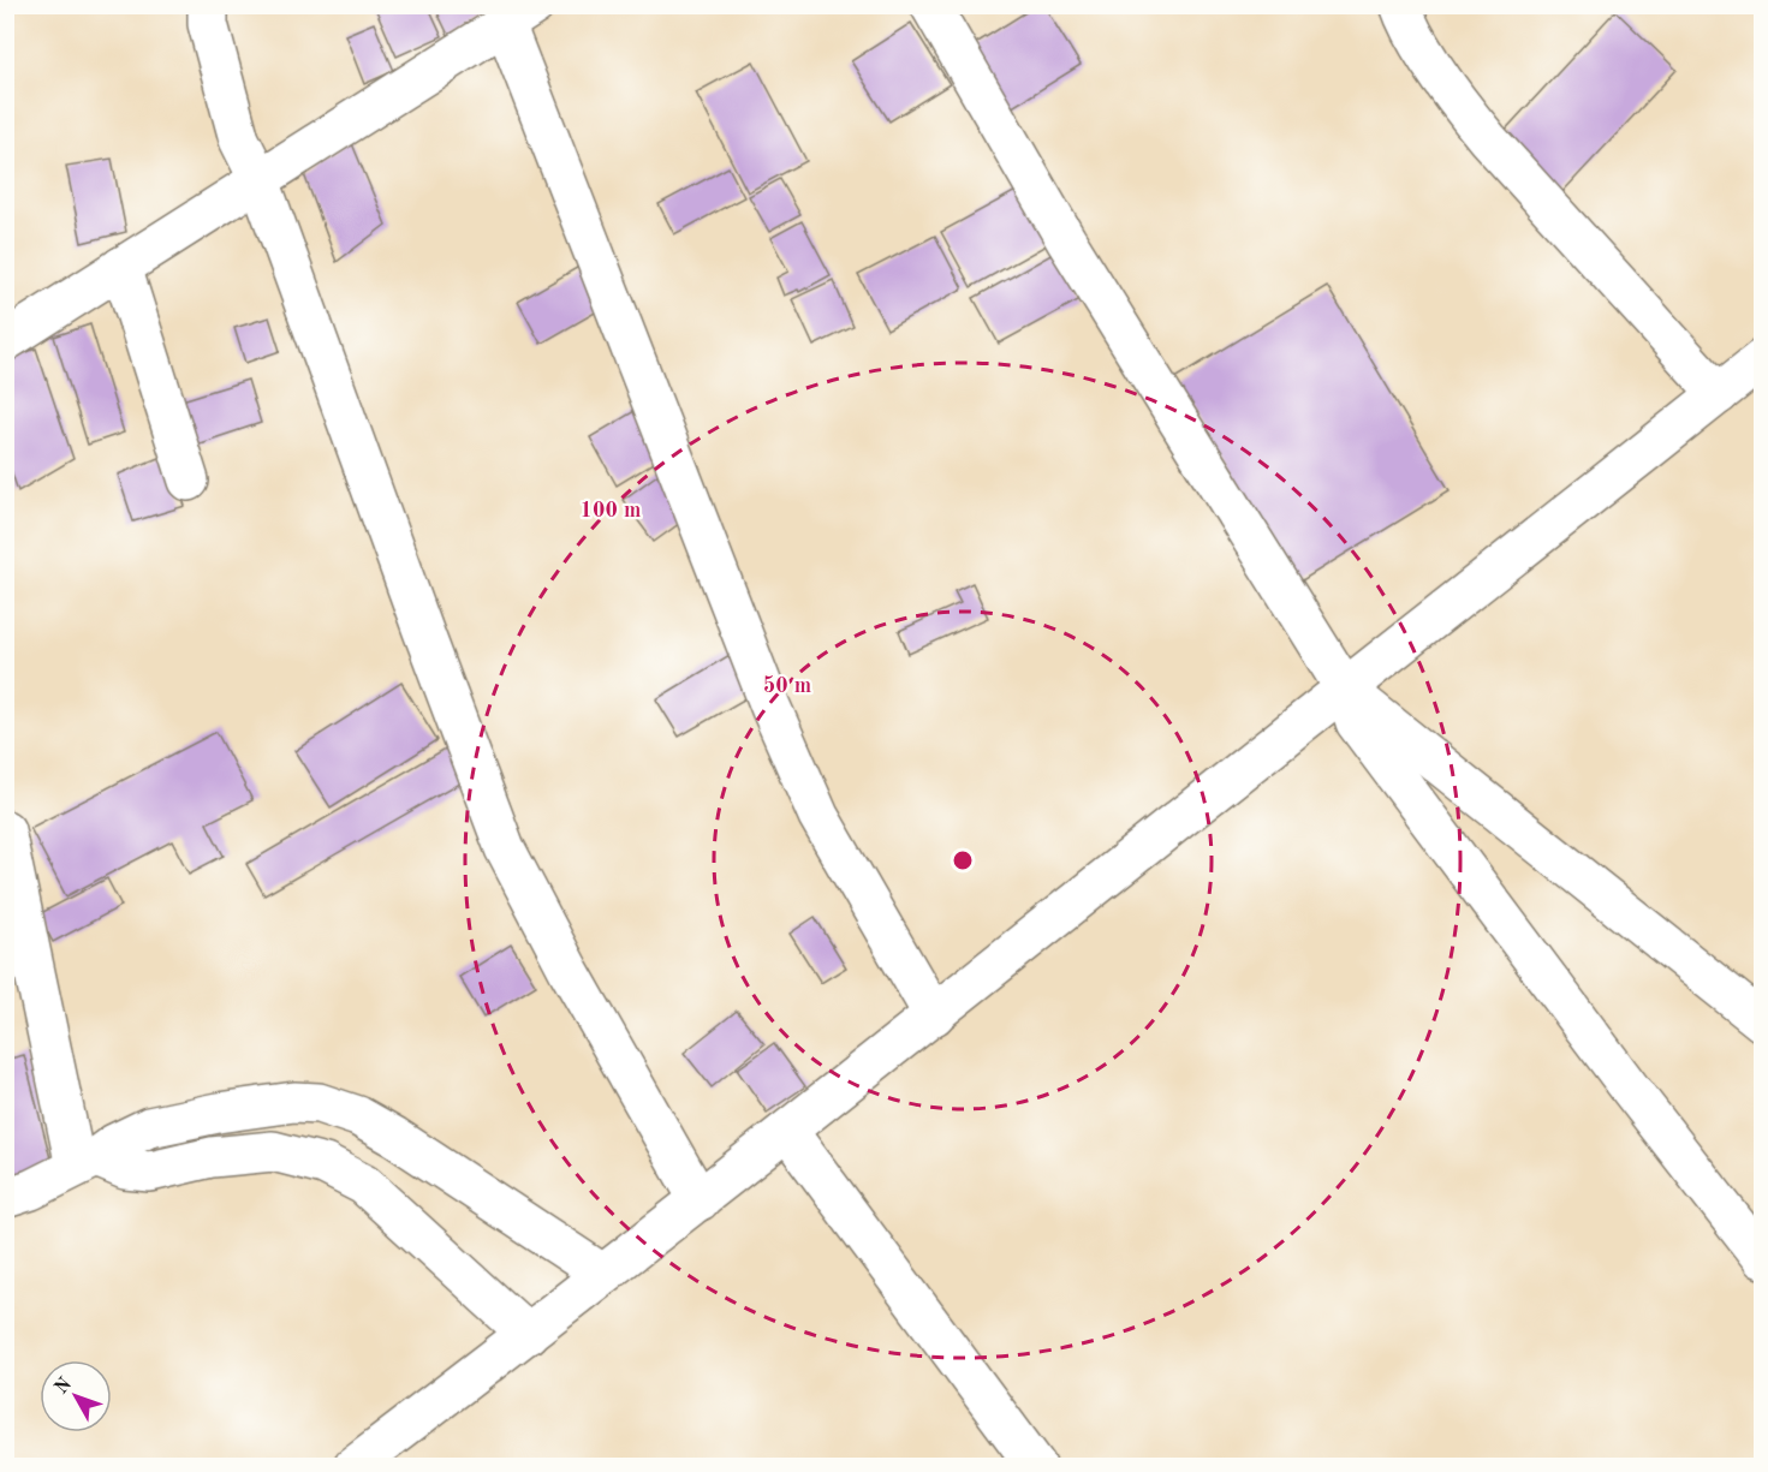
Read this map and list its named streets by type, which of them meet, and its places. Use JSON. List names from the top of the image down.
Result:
{
  "north": "top left",
  "rings": ["100 m", "50 m"]
}
